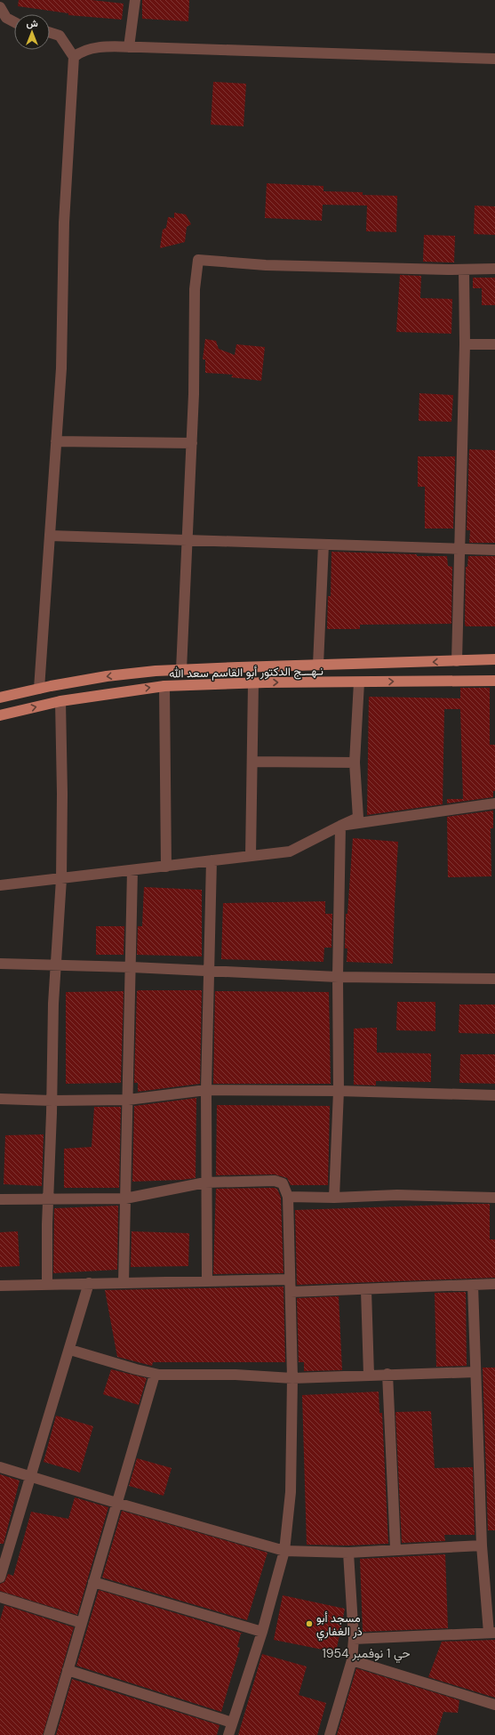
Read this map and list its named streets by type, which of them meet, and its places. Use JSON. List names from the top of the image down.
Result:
{
  "streets": {
    "main road": ["نـهـــج الدكتور أبو القاسم سعد الله"]
  },
  "districts": ["حي 1 نوفمبر 1954"],
  "places": ["مسجد أبو ذر الغفاري"],
  "north": "top"
}
